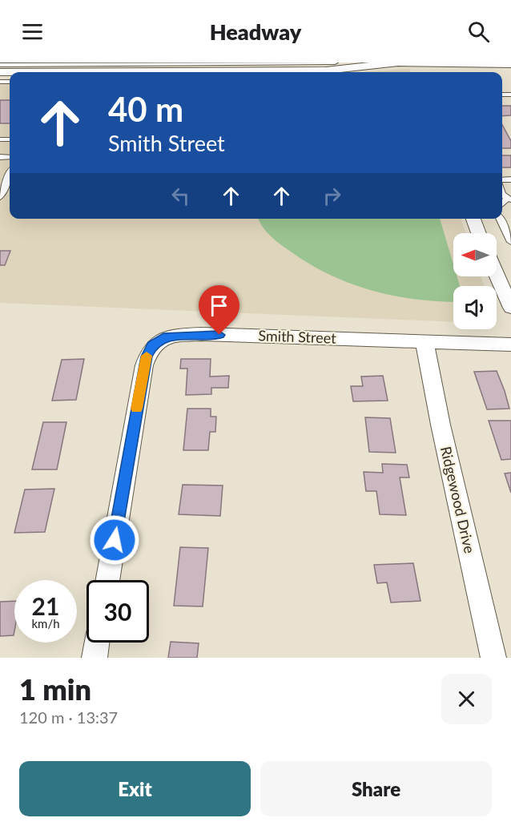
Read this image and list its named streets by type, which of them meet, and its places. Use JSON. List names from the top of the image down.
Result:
{
  "streets": {
    "street": ["Smith Street", "Ridgewood Drive"]
  },
  "crossings": [
    ["Smith Street", "Ridgewood Drive"]
  ],
  "north": "left",
  "page": {
    "header": "Headway",
    "turn": ["40 m", "Smith Street"],
    "speed": "21 km/h",
    "limit": "30",
    "heading": ["1 min", "120 m · 13:37"],
    "buttons": ["Exit", "Share"]
  }
}
